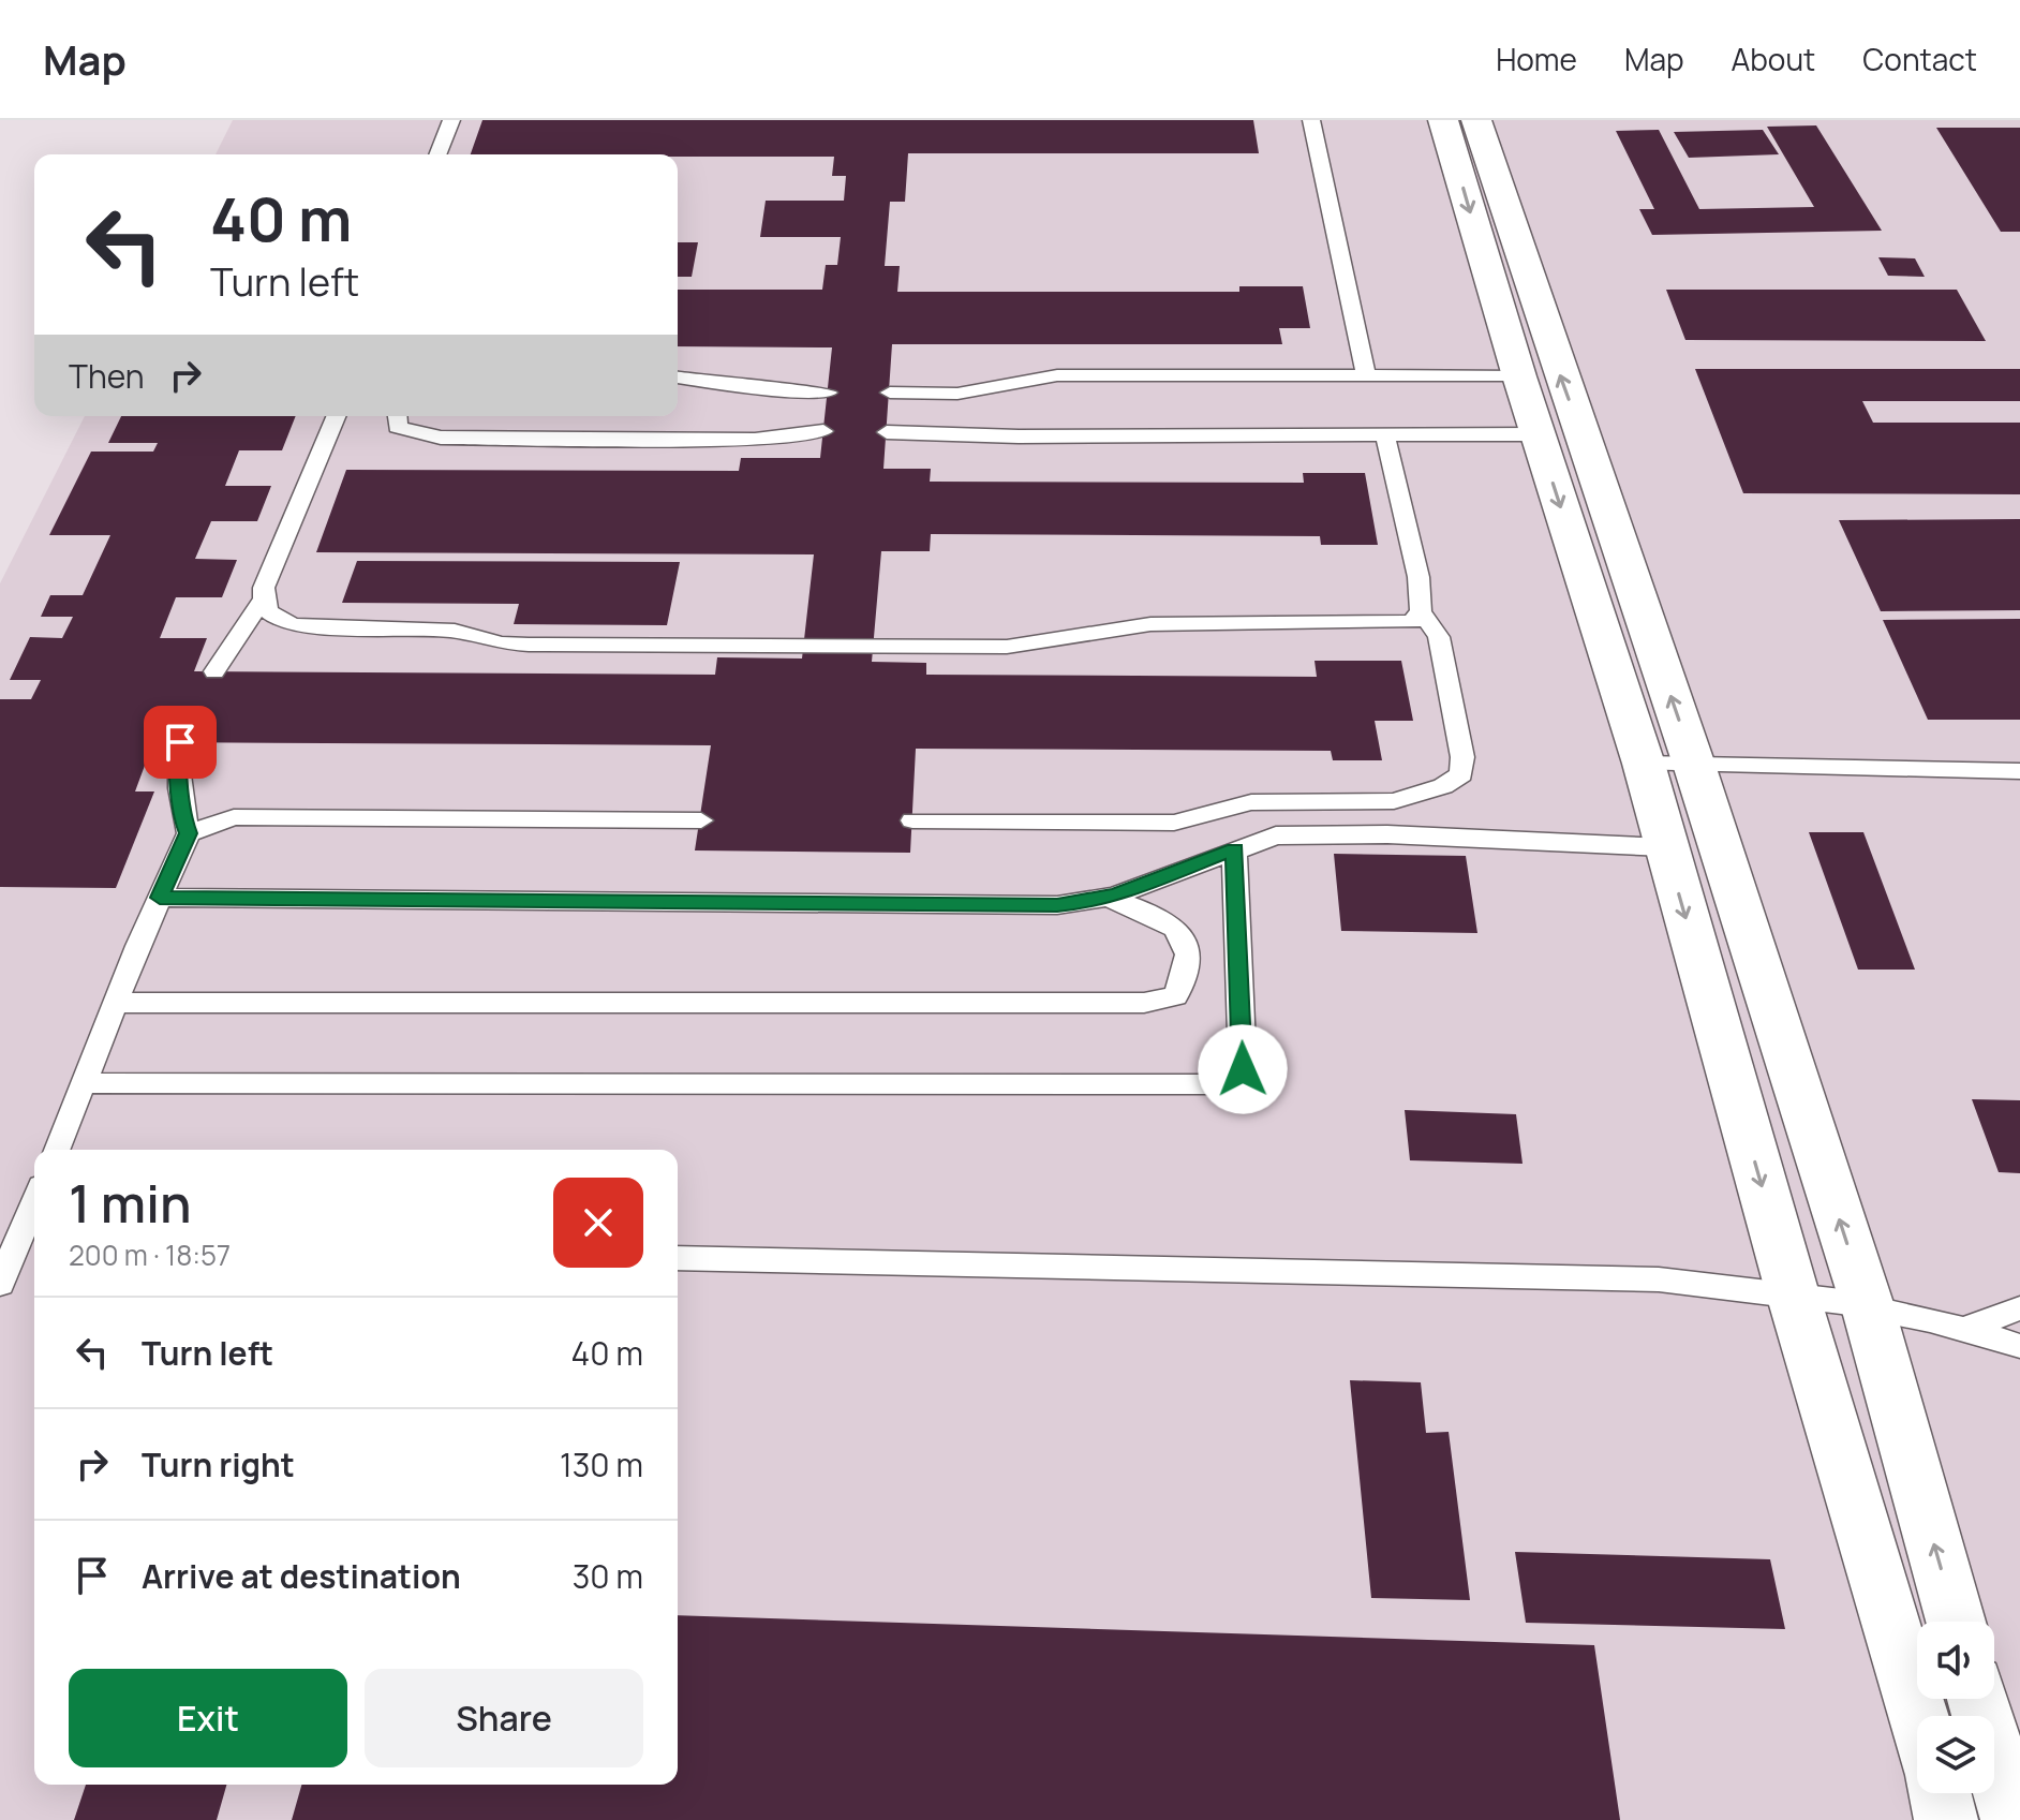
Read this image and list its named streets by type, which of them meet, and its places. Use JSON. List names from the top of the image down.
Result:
{
  "page": {
    "header": "Map",
    "nav": [
      "Home",
      "Map",
      "About",
      "Contact"
    ],
    "turn": ["40 m", "Turn left"],
    "then": "Then",
    "heading": ["1 min", "200 m · 18:57"],
    "list": [
      {
        "name": "Turn left",
        "value": "40 m"
      },
      {
        "name": "Turn right",
        "value": "130 m"
      },
      {
        "name": "Arrive at destination",
        "value": "30 m"
      }
    ],
    "buttons": ["Exit", "Share"]
  }
}
